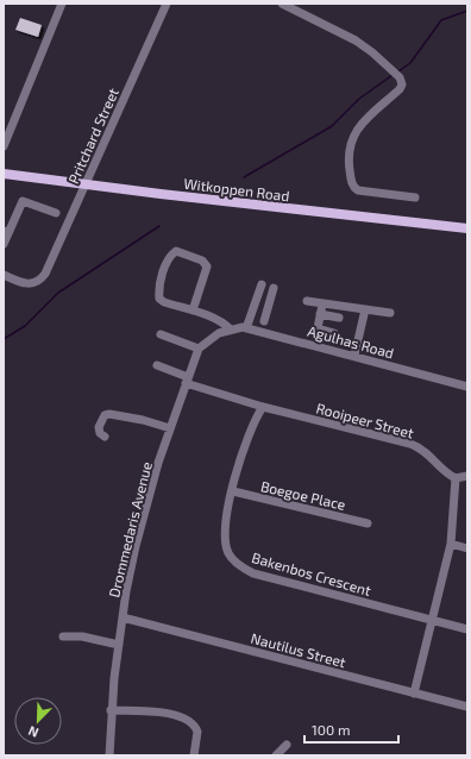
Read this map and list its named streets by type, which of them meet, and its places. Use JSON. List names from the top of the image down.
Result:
{
  "streets": {
    "main road": ["Witkoppen Road"],
    "street": [
      "Pritchard Street",
      "Agulhas Road",
      "Rooipeer Street",
      "Boegoe Place",
      "Drommedaris Avenue",
      "Bakenbos Crescent",
      "Nautilus Street"
    ]
  },
  "crossings": [
    ["Pritchard Street", "Witkoppen Road"],
    ["Agulhas Road", "Drommedaris Avenue"],
    ["Rooipeer Street", "Drommedaris Avenue"],
    ["Rooipeer Street", "Bakenbos Crescent"],
    ["Boegoe Place", "Bakenbos Crescent"],
    ["Drommedaris Avenue", "Nautilus Street"]
  ],
  "scale_bar": "100 m",
  "north": "bottom left"
}
